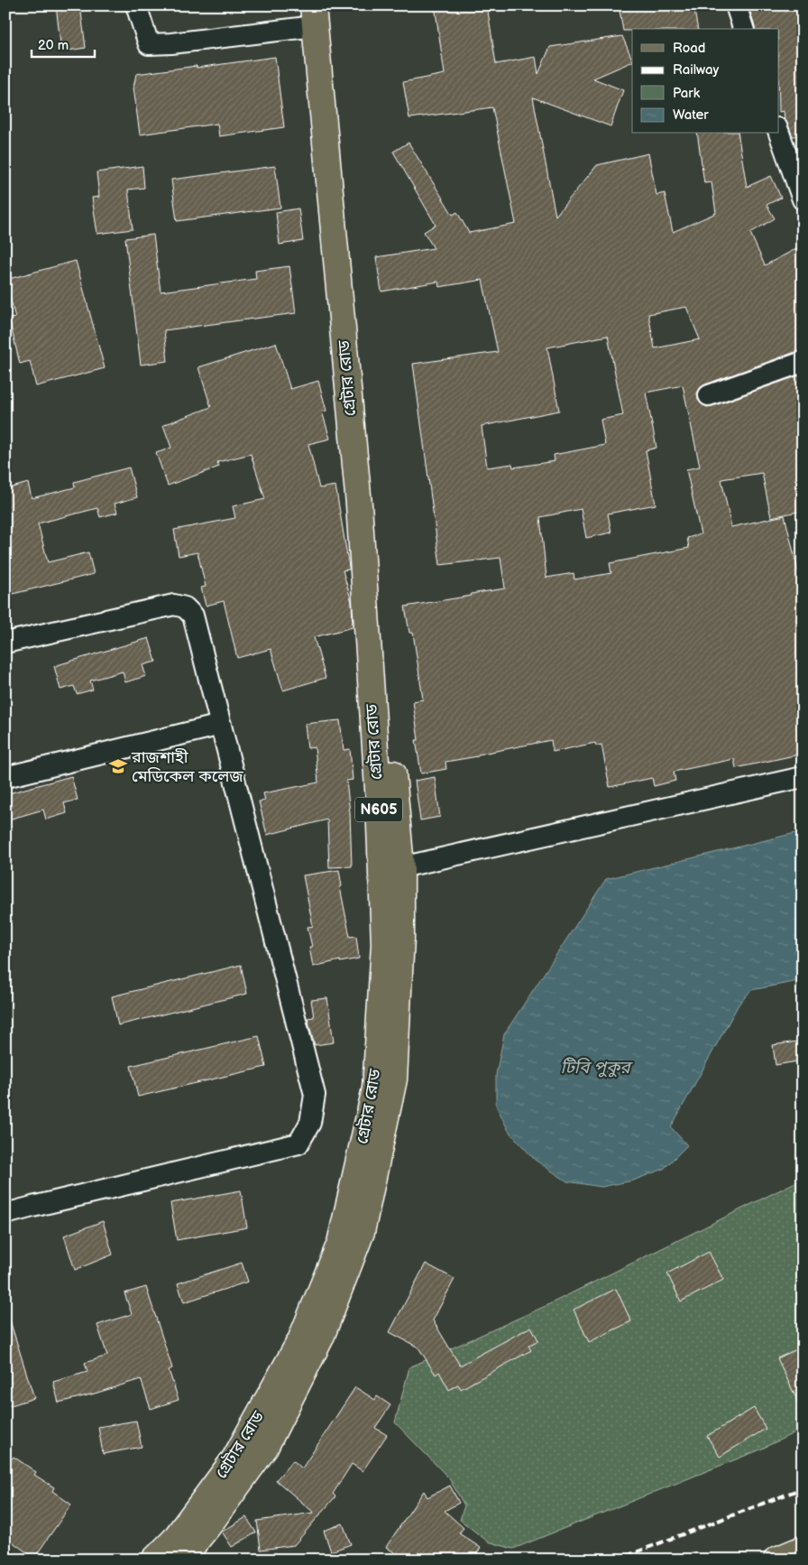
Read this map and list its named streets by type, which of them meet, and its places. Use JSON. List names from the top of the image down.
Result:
{
  "streets": {
    "main road": ["গ্রেটার রোড", "N605"]
  },
  "water": ["টিবি পুকুর"],
  "places": {
    "school or university": ["রাজশাহী মেডিকেল কলেজ"]
  },
  "legend": [
    "Road",
    "Railway",
    "Park",
    "Water"
  ],
  "scale_bar": "20 m"
}
